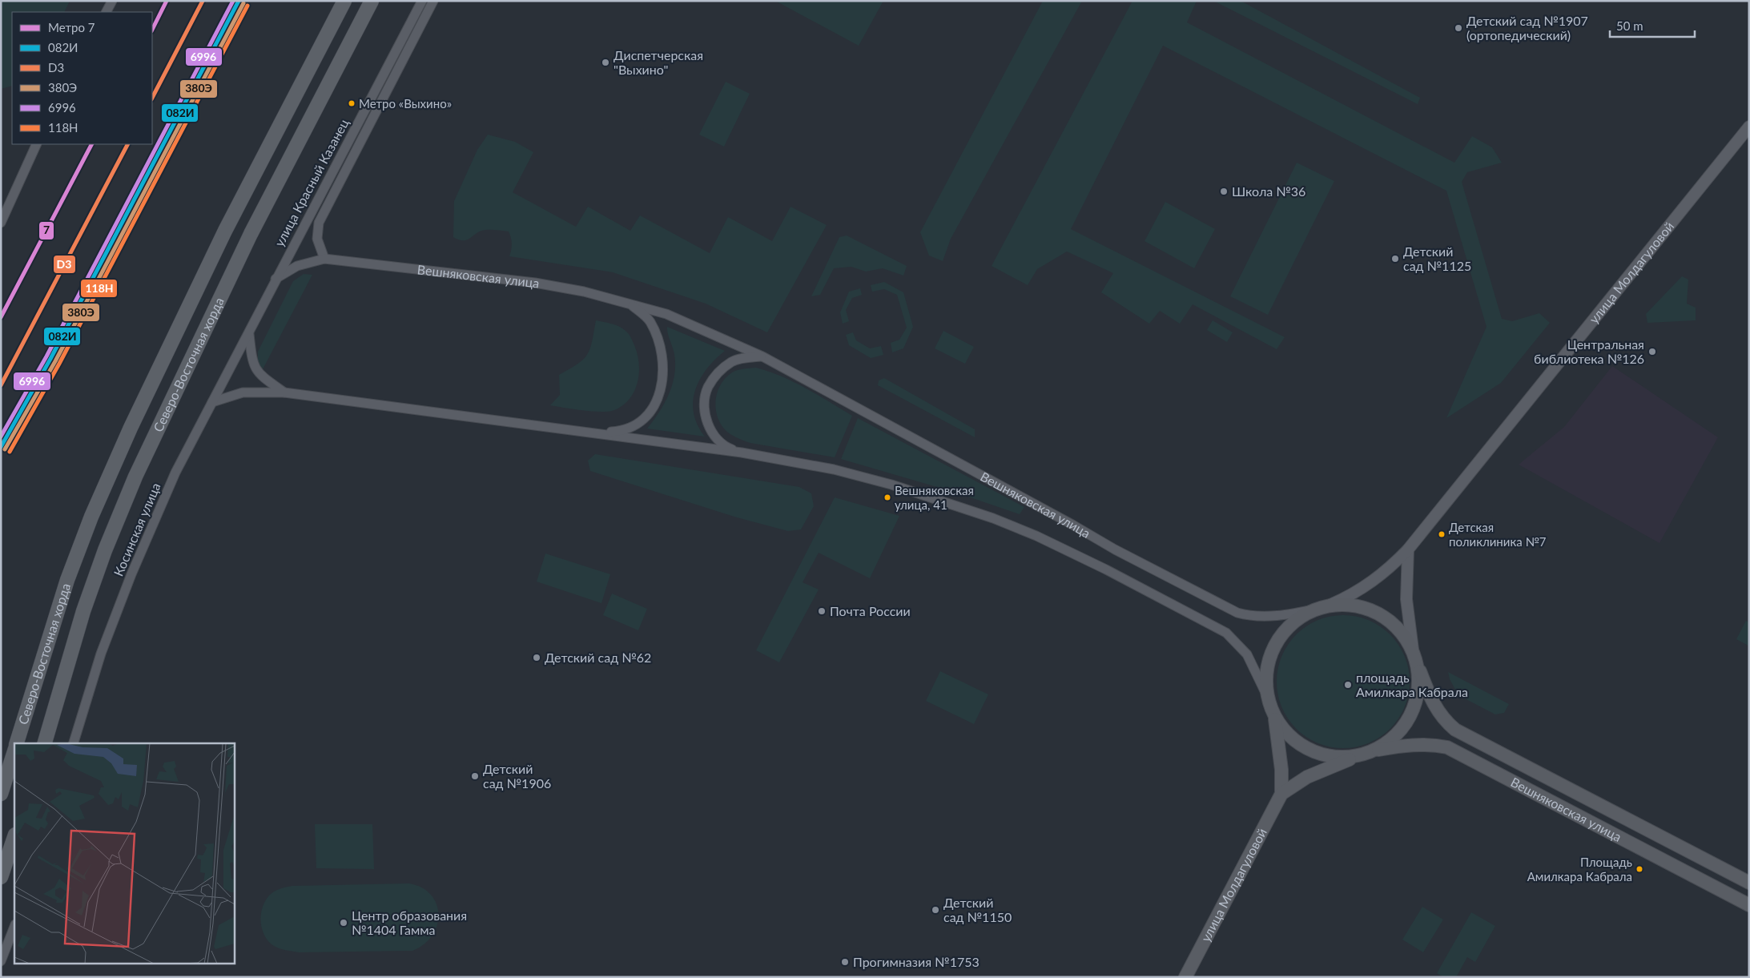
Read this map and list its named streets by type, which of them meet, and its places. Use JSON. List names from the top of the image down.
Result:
{
  "streets": {
    "main road": ["улица Молдагуловой", "Вешняковская улица", "Северо-Восточная хорда"],
    "street": ["улица Красный Казанец", "Косинская улица"]
  },
  "crossings": [
    ["улица Красный Казанец", "Вешняковская улица"],
    ["улица Красный Казанец", "Косинская улица"],
    ["улица Молдагуловой", "Вешняковская улица"],
    ["Вешняковская улица", "Косинская улица"]
  ],
  "places": [
    "Детский сад №1907 (ортопедический)",
    "Диспетчерская \"Выхино\"",
    "Метро «Выхино»",
    "Школа №36",
    "Детский сад №1125",
    "Центральная библиотека №126",
    "Вешняковская улица, 41",
    "Детская поликлиника №7",
    "Почта России",
    "Детский сад №62",
    "площадь Амилкара Кабрала",
    "Детский сад №1906",
    "Площадь Амилкара Кабрала",
    "Детский сад №1150",
    "Центр образования №1404 Гамма",
    "Прогимназия №1753"
  ],
  "lines": [
    "metro line 7",
    "transit line 082И",
    "transit line D3",
    "transit line 6996",
    "transit line 380Э",
    "transit line 118Н"
  ],
  "legend": [
    "Метро 7",
    "082И",
    "D3",
    "380Э",
    "6996",
    "118Н"
  ],
  "scale_bar": "50 m"
}
